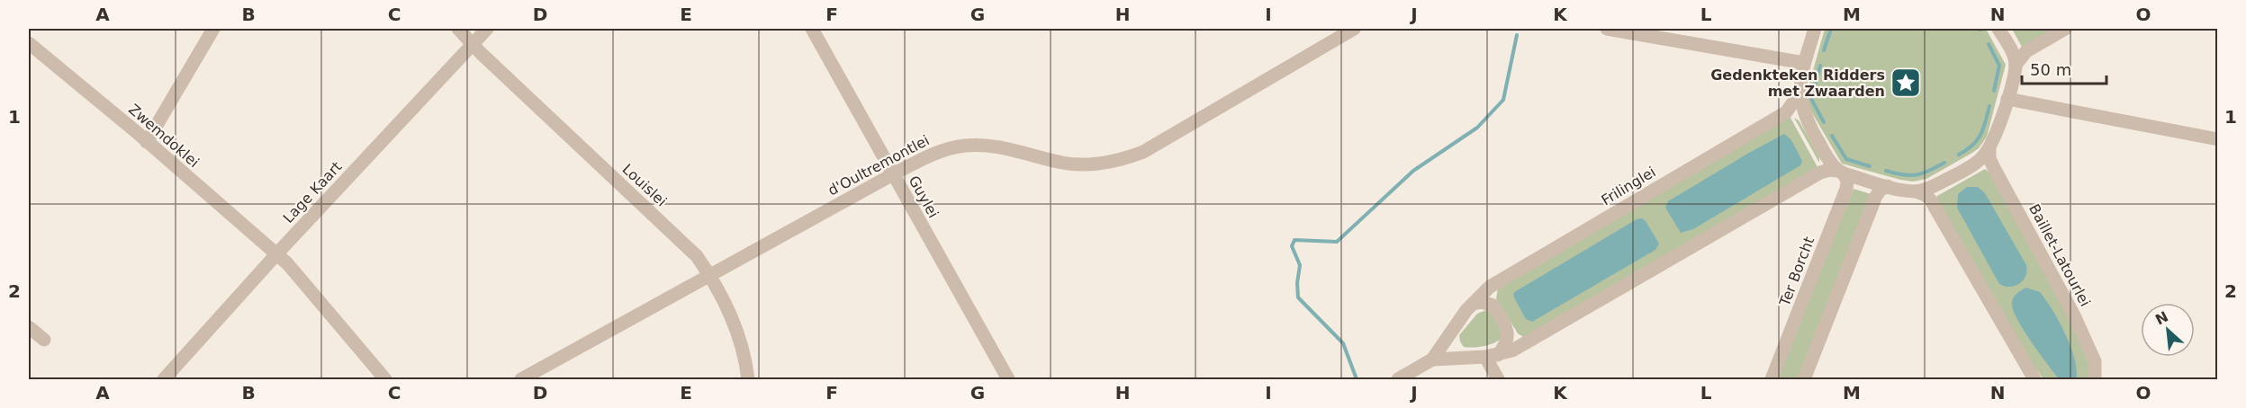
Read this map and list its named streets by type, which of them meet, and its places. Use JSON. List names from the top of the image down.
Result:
{
  "streets": {
    "street": [
      "Zwemdoklei",
      "d'Oultremontlei",
      "Louislei",
      "Frilinglei",
      "Lage Kaart",
      "Guylei",
      "Baillet-Latourlei",
      "Ter Borcht"
    ]
  },
  "crossings": [
    ["Zwemdoklei", "Lage Kaart"],
    ["d'Oultremontlei", "Louislei"],
    ["d'Oultremontlei", "Guylei"],
    ["Louislei", "Lage Kaart"],
    ["Frilinglei", "Ter Borcht"]
  ],
  "places": {
    "place": ["Gedenkteken Ridders met Zwaarden"]
  },
  "scale_bar": "50 m",
  "north": "top left",
  "grid": {
    "columns": [
      "A",
      "B",
      "C",
      "D",
      "E",
      "F",
      "G",
      "H",
      "I",
      "J",
      "K",
      "L",
      "M",
      "N",
      "O"
    ],
    "rows": ["1", "2"]
  }
}
